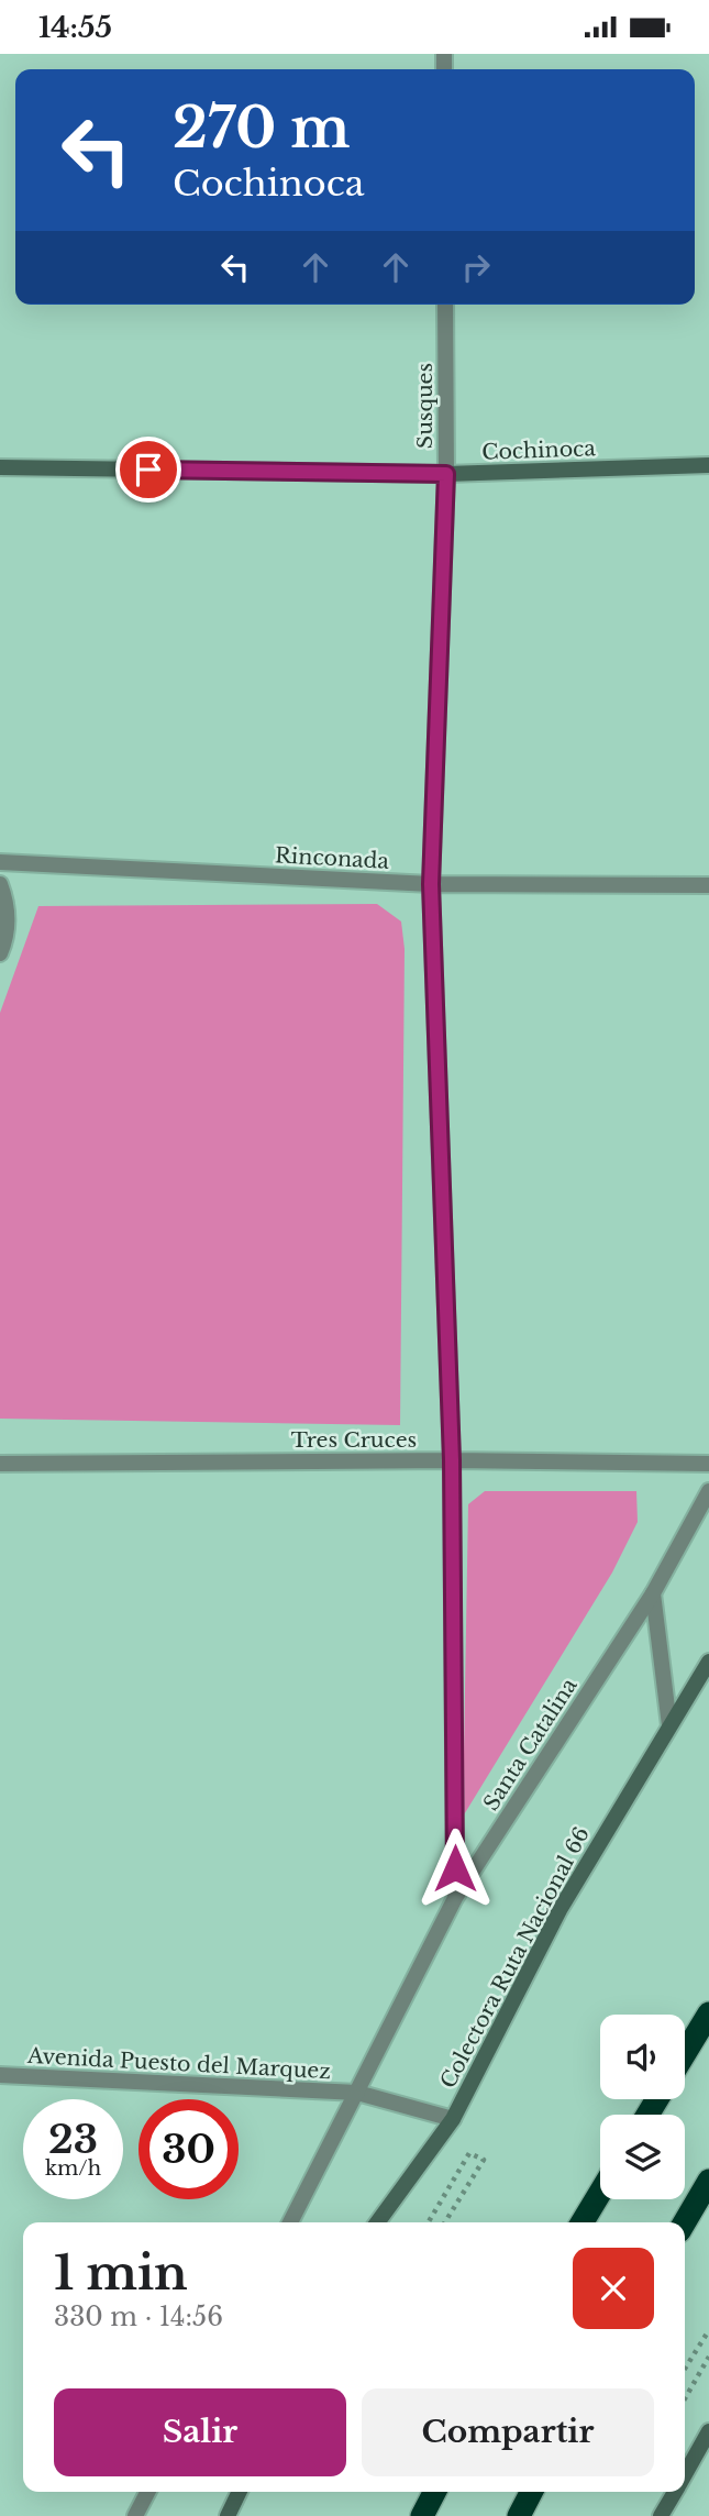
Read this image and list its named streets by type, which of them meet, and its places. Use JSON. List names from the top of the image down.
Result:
{
  "streets": {
    "street": [
      "Susques",
      "Cochinoca",
      "Rinconada",
      "Tres Cruces",
      "Santa Catalina",
      "Colectora Ruta Nacional 66",
      "Avenida Puesto del Marquez"
    ]
  },
  "crossings": [
    ["Susques", "Cochinoca"],
    ["Susques", "Rinconada"],
    ["Susques", "Tres Cruces"],
    ["Susques", "Santa Catalina"],
    ["Santa Catalina", "Avenida Puesto del Marquez"],
    ["Colectora Ruta Nacional 66", "Avenida Puesto del Marquez"]
  ],
  "page": {
    "status": "14:55",
    "turn": ["270 m", "Cochinoca"],
    "speed": "23 km/h",
    "limit": "30",
    "heading": ["1 min", "330 m · 14:56"],
    "buttons": ["Salir", "Compartir"]
  }
}
